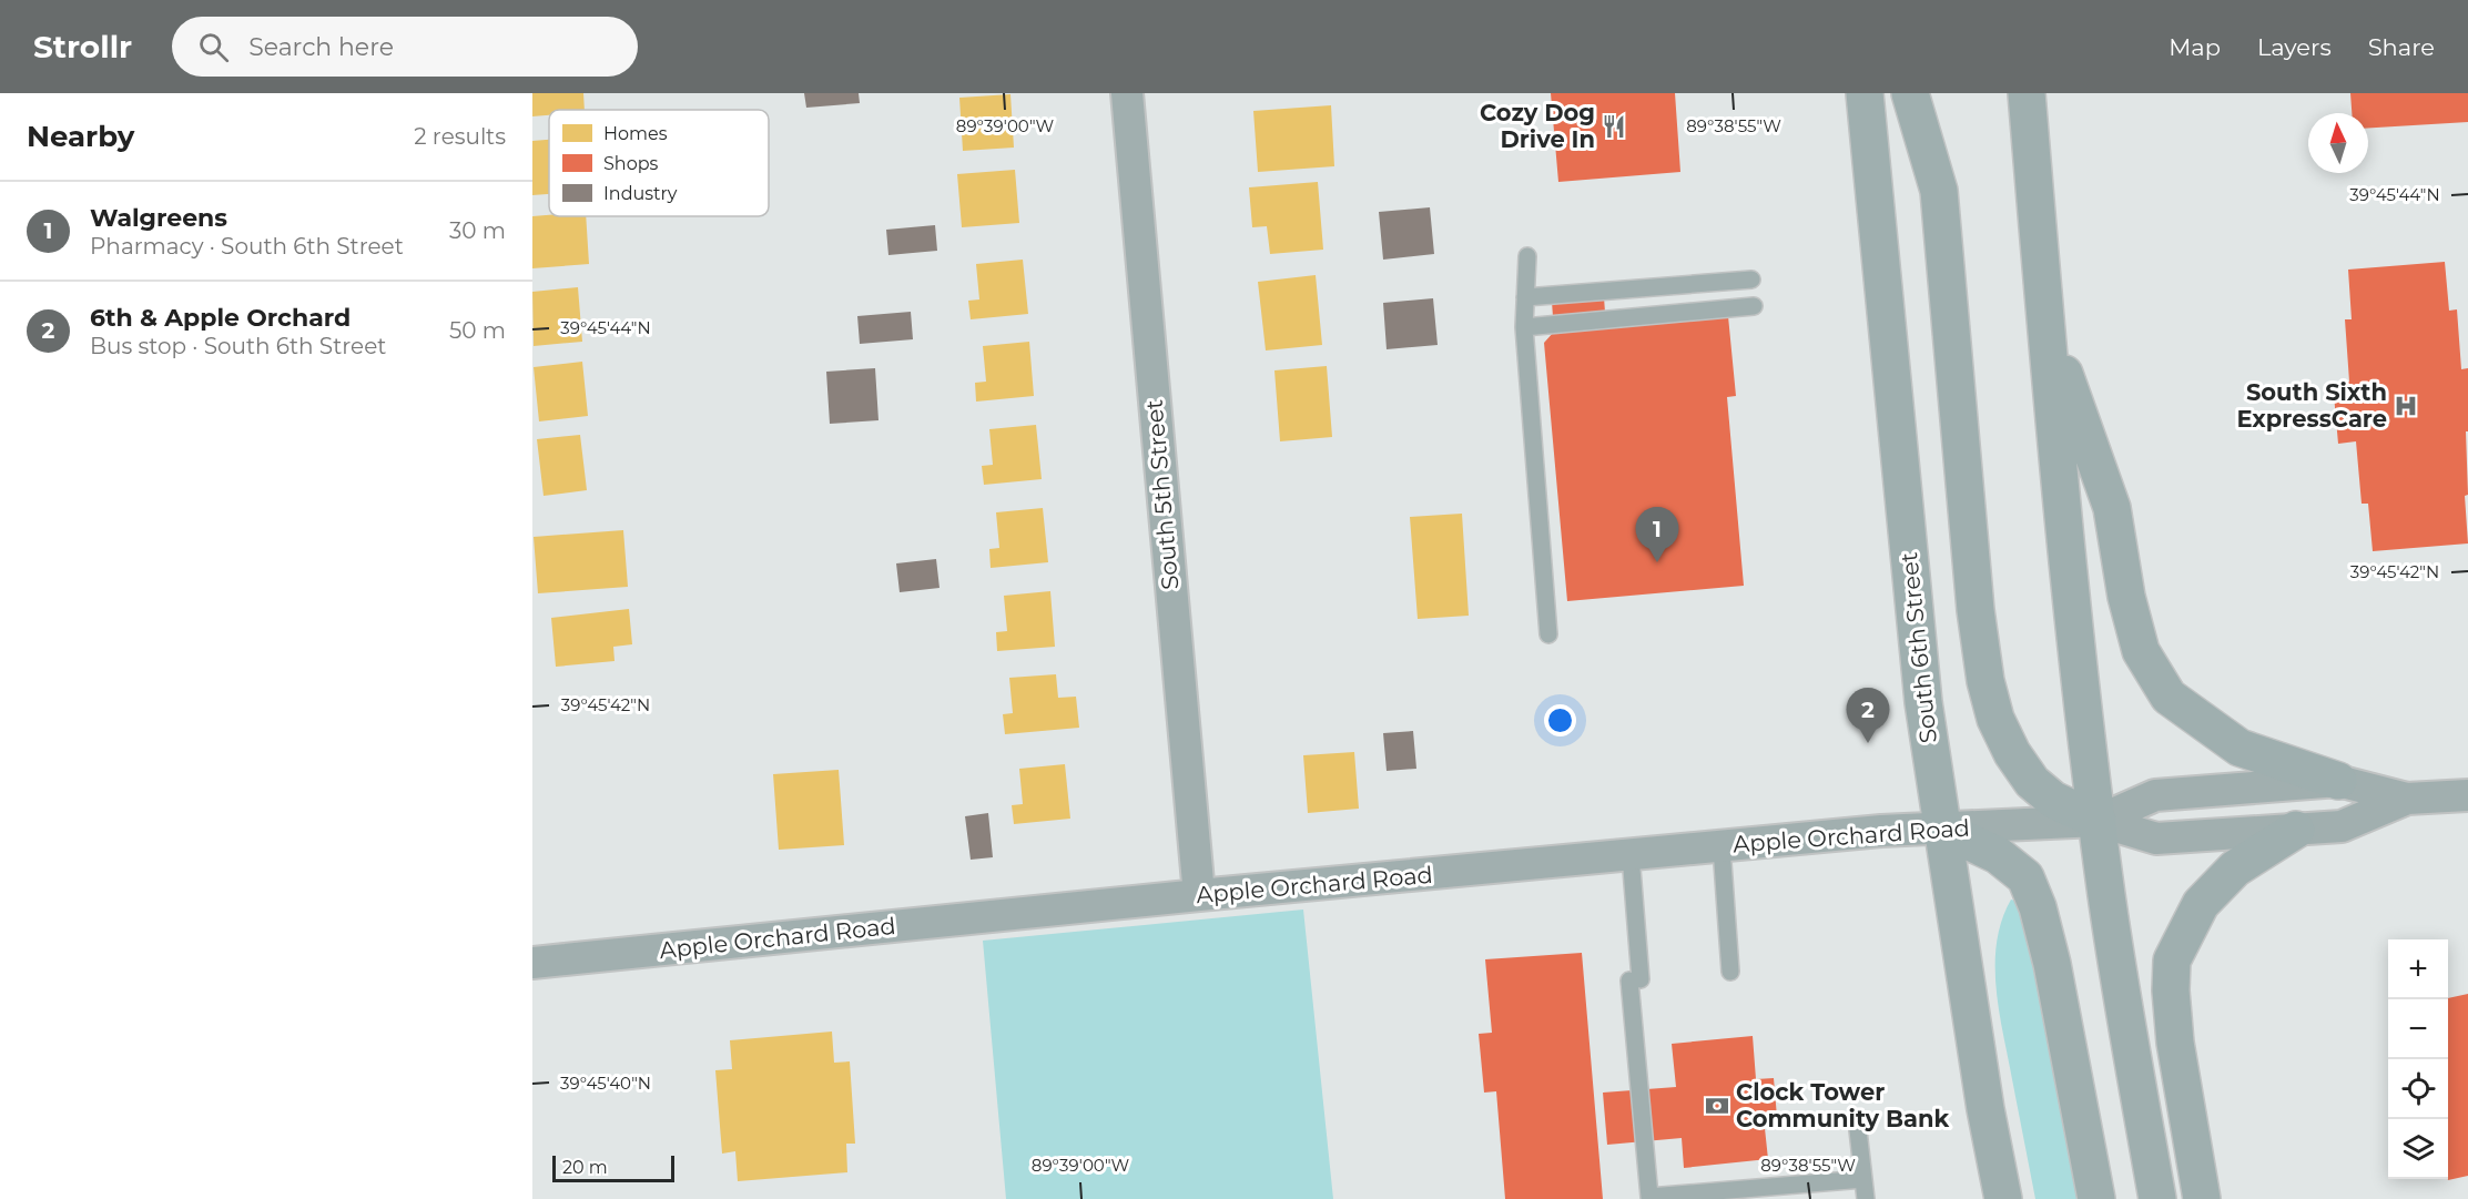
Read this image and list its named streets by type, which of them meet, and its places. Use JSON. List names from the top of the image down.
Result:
{
  "streets": {
    "main road": ["South 6th Street"],
    "street": ["South 5th Street", "Apple Orchard Road"]
  },
  "crossings": [
    ["South 5th Street", "Apple Orchard Road"],
    ["South 6th Street", "Apple Orchard Road"]
  ],
  "places": {
    "restaurant": ["Cozy Dog Drive In"],
    "hospital": ["South Sixth ExpressCare"],
    "bank": ["Clock Tower Community Bank"]
  },
  "legend": ["Homes", "Shops", "Industry"],
  "scale_bar": "20 m",
  "north": "top",
  "page": {
    "header": "Strollr",
    "search": "Search here",
    "nav": ["Map", "Layers", "Share"],
    "heading": ["Nearby", "2 results"],
    "list": [
      {
        "mark": "1",
        "name": "Walgreens",
        "note": "Pharmacy · South 6th Street",
        "value": "30 m"
      },
      {
        "mark": "2",
        "name": "6th & Apple Orchard",
        "note": "Bus stop · South 6th Street",
        "value": "50 m"
      }
    ],
    "pins": ["1", "2"],
    "map_buttons": ["+", "−"],
    "scale": "20 m"
  },
  "coordinates": [
    "89°39'00\"W",
    "89°38'55\"W",
    "39°45'44\"N",
    "39°45'42\"N",
    "39°45'40\"N"
  ]
}
